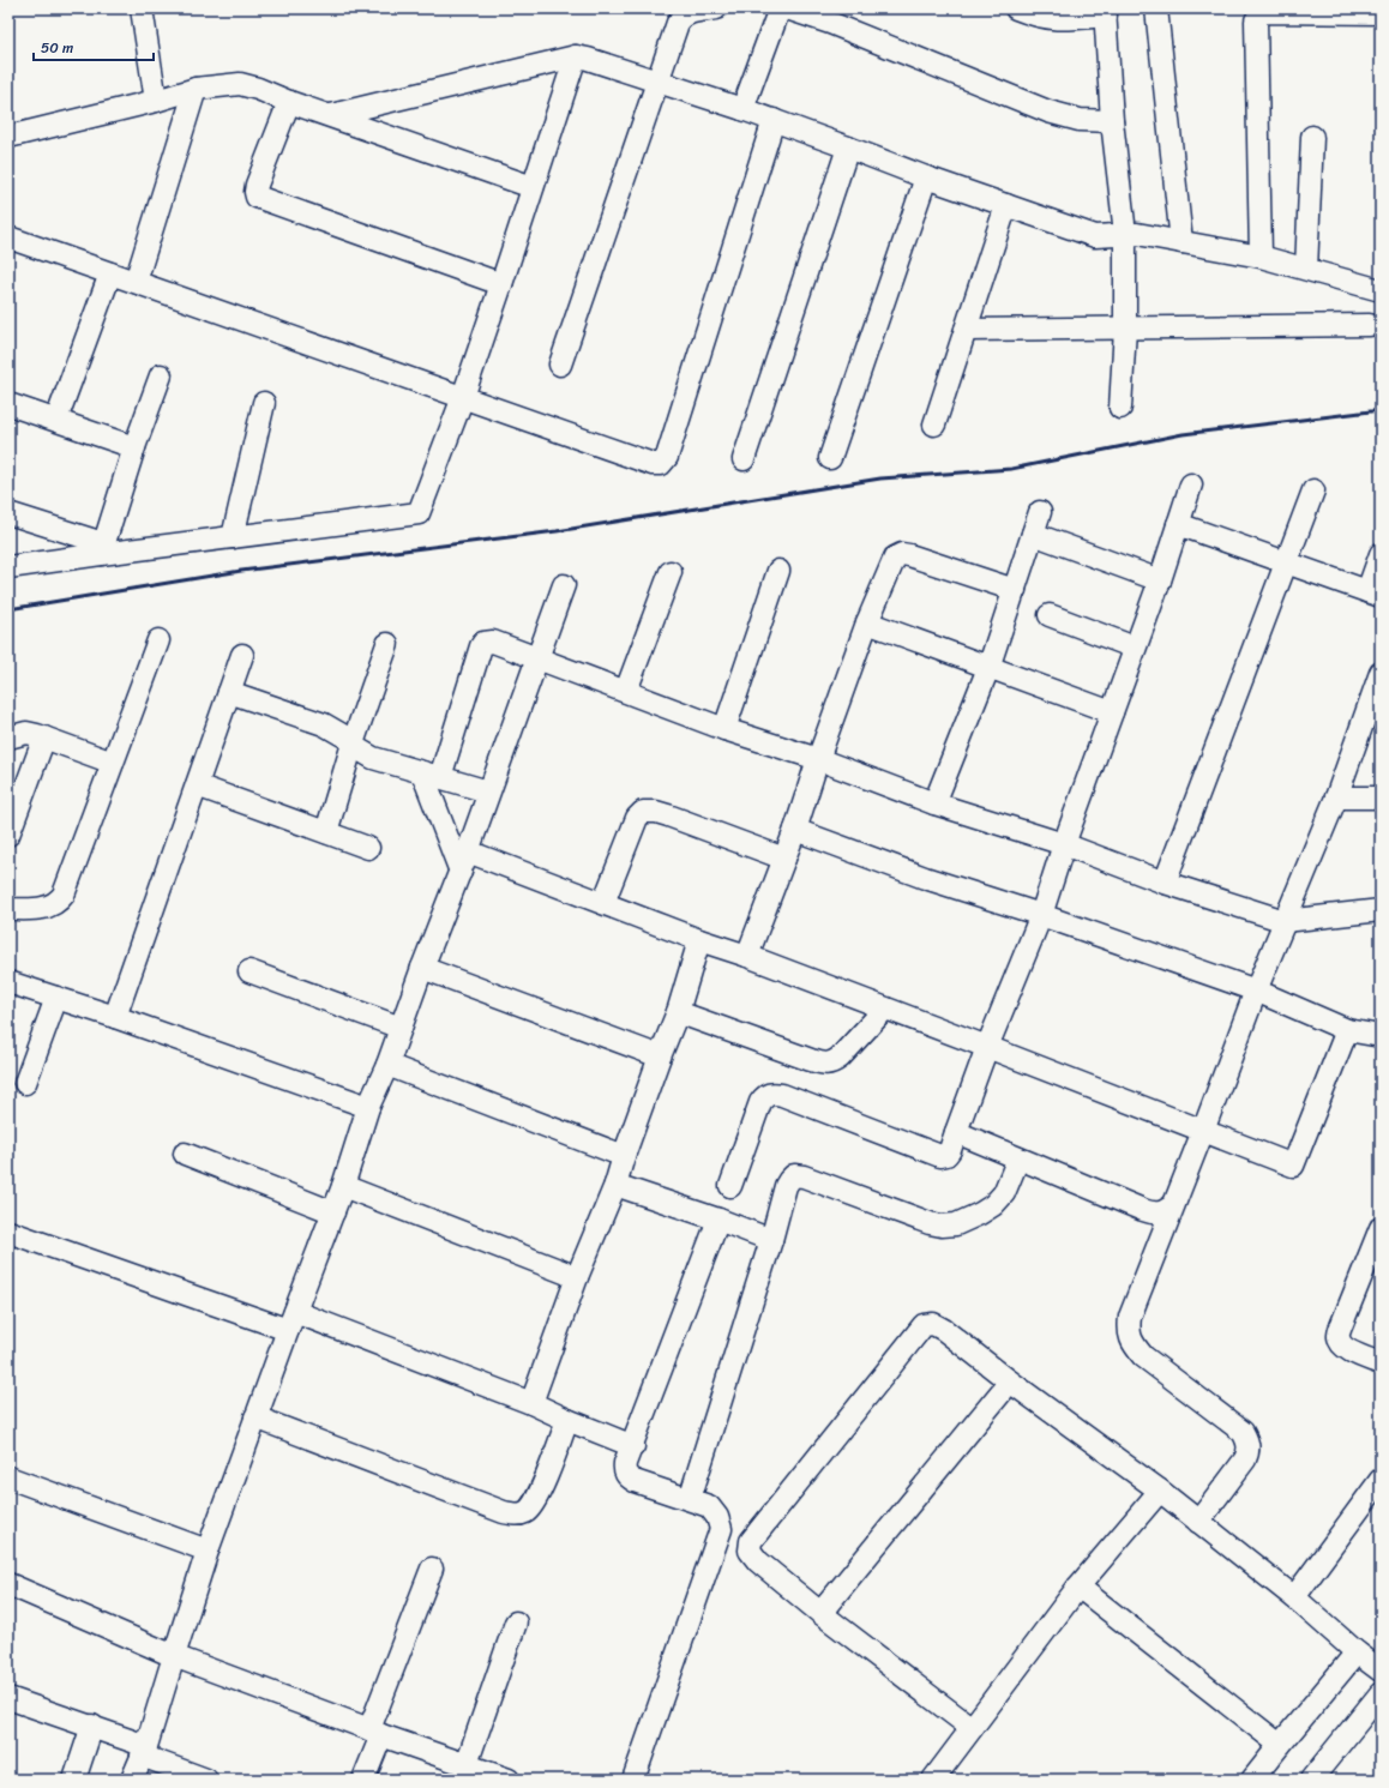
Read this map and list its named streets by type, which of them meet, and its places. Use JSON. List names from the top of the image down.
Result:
{
  "scale_bar": "50 m"
}
